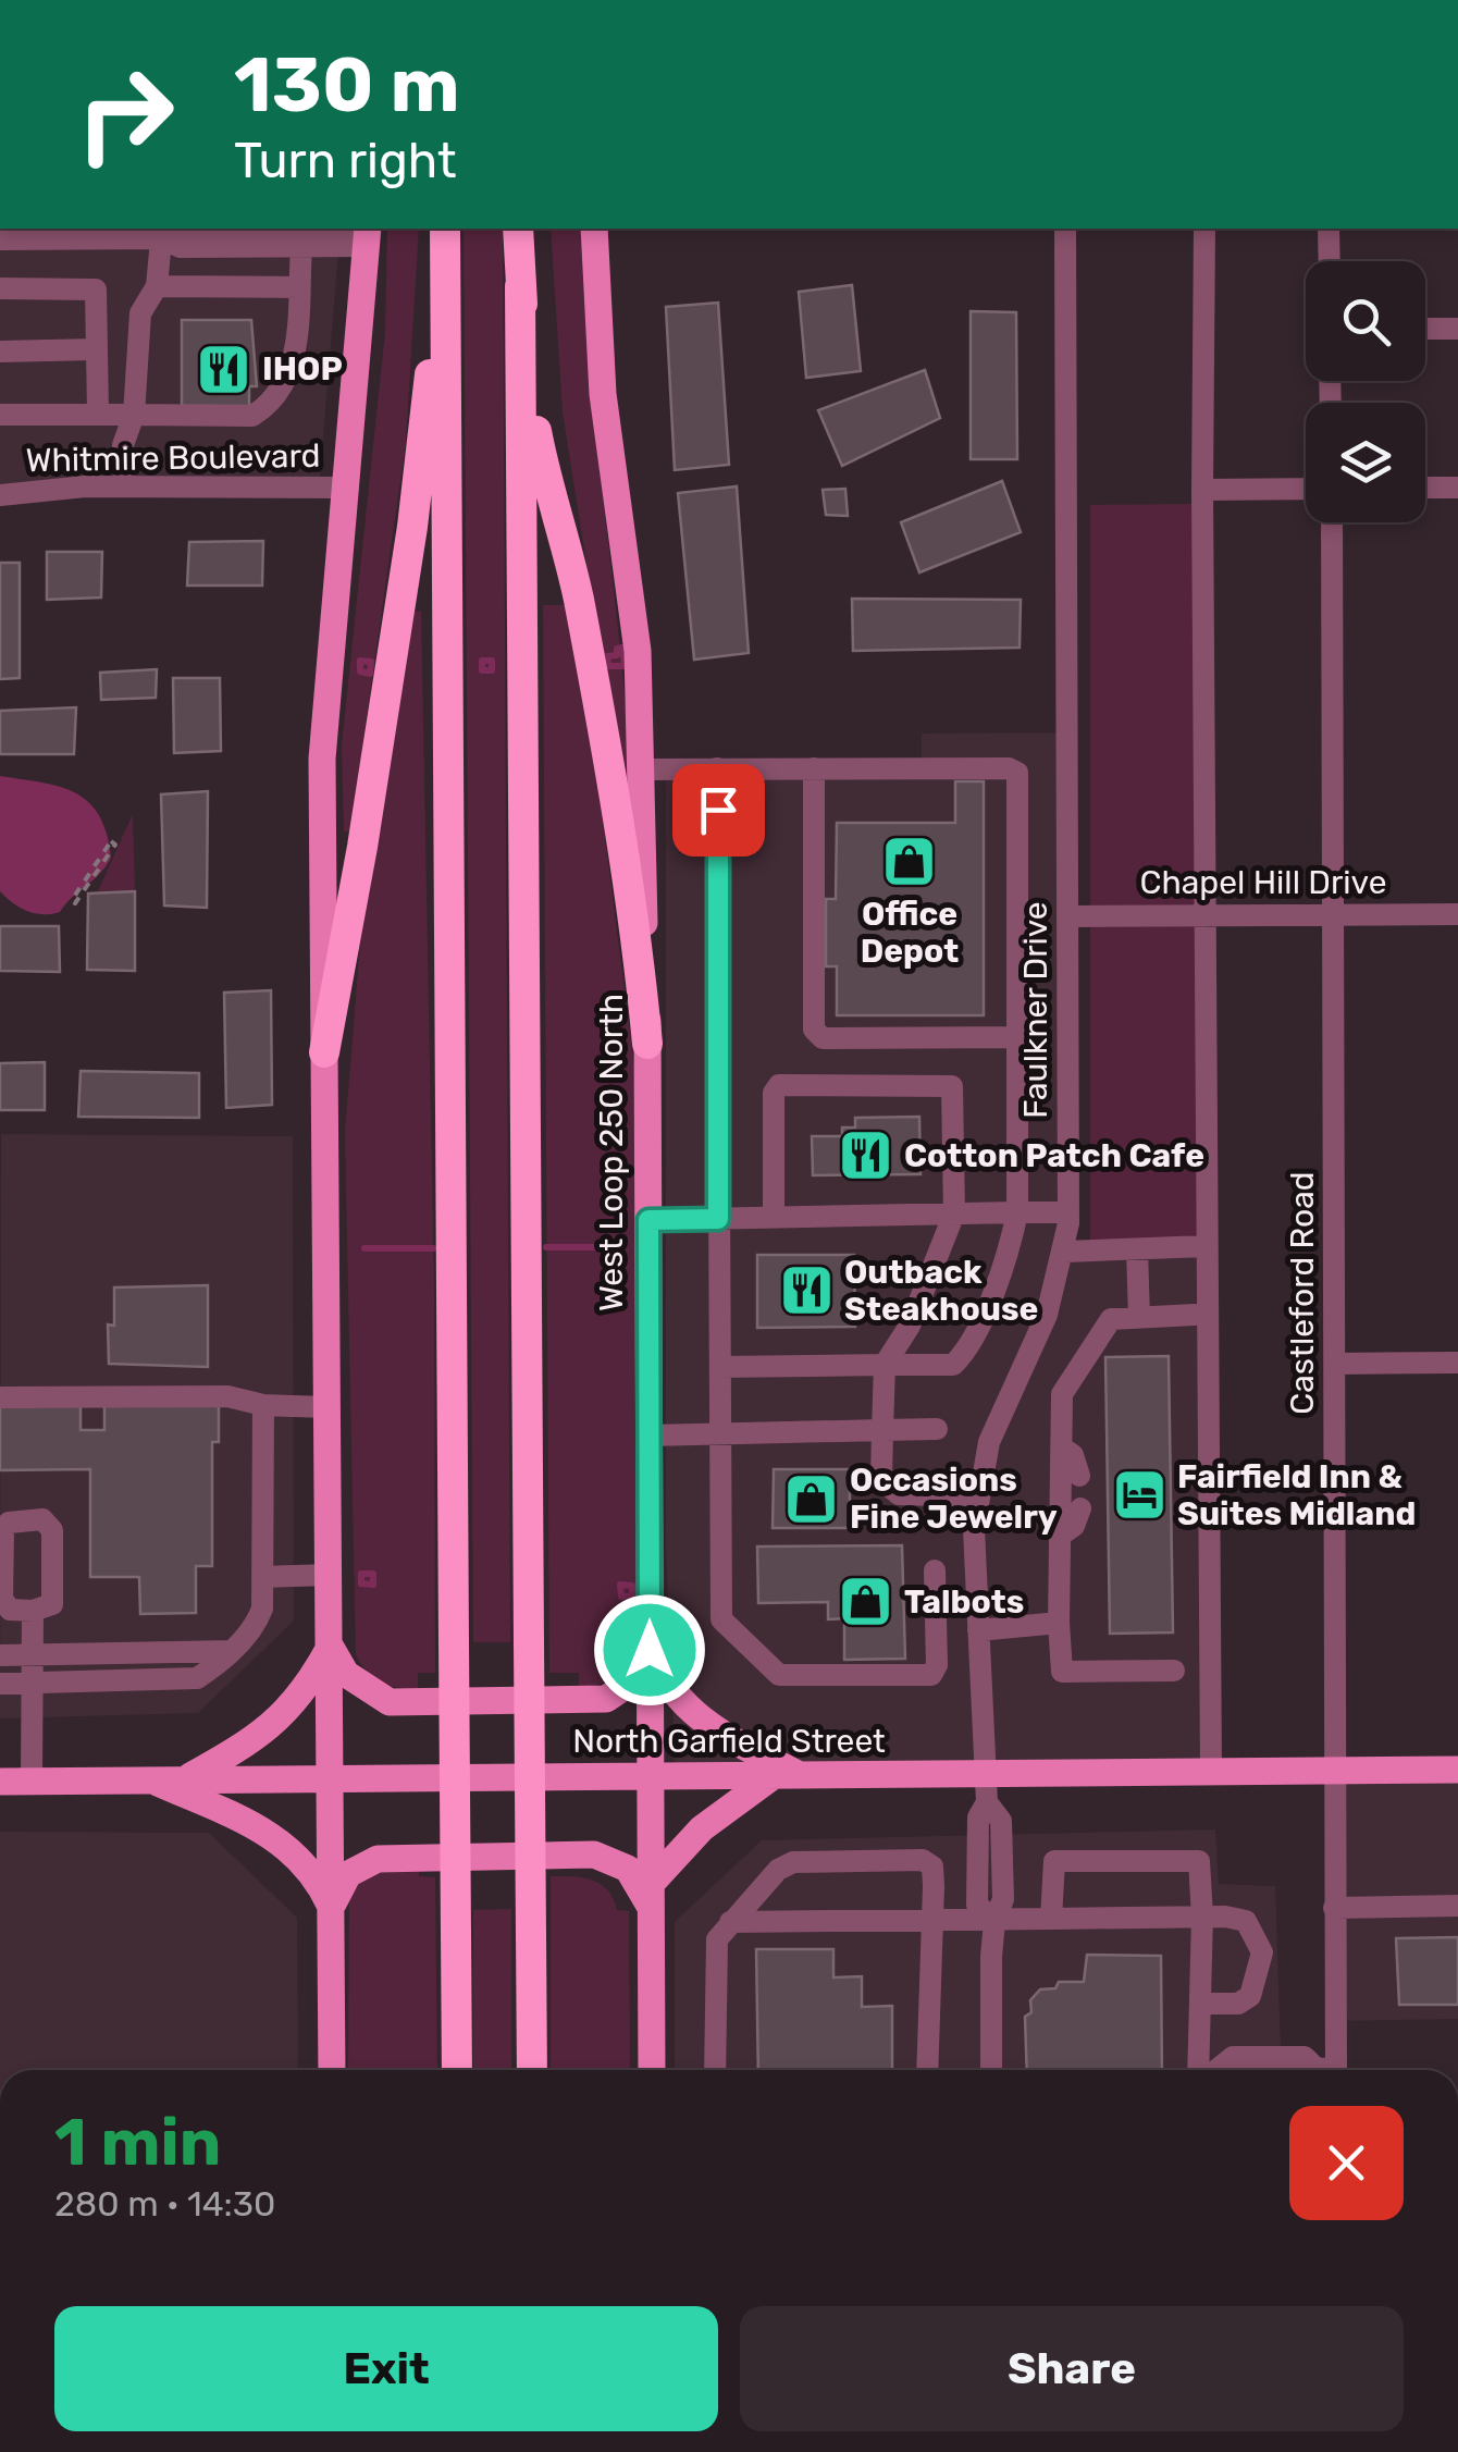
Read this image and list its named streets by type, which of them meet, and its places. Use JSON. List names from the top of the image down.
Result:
{
  "streets": {
    "main road": ["West Loop 250 North", "North Garfield Street"],
    "street": [
      "Whitmire Boulevard",
      "Chapel Hill Drive",
      "Faulkner Drive",
      "Castleford Road"
    ]
  },
  "crossings": [
    ["Chapel Hill Drive", "Faulkner Drive"],
    ["Chapel Hill Drive", "Castleford Road"],
    ["Faulkner Drive", "North Garfield Street"],
    ["West Loop 250 North", "North Garfield Street"],
    ["Castleford Road", "North Garfield Street"]
  ],
  "places": {
    "restaurant": ["IHOP", "Cotton Patch Cafe", "Outback Steakhouse"],
    "shop": ["Office Depot", "Occasions Fine Jewelry", "Talbots"],
    "hotel": ["Fairfield Inn & Suites Midland"]
  },
  "page": {
    "turn": ["130 m", "Turn right"],
    "heading": ["1 min", "280 m · 14:30"],
    "buttons": ["Exit", "Share"]
  }
}
